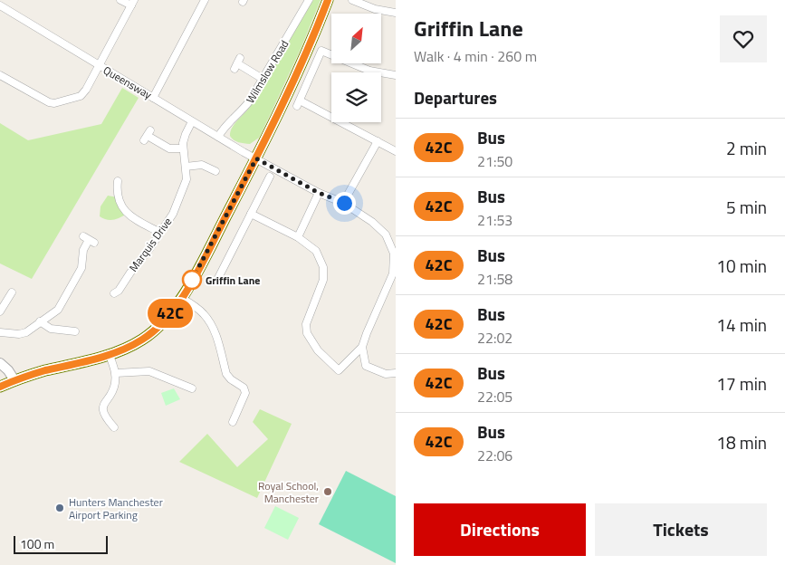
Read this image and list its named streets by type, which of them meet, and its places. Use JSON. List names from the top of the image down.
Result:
{
  "streets": {
    "main road": ["Wilmslow Road"],
    "street": ["Queensway", "Marquis Drive"]
  },
  "crossings": [
    ["Wilmslow Road", "Queensway"],
    ["Queensway", "Marquis Drive"]
  ],
  "places": ["Griffin Lane", "Royal School, Manchester", "Hunters Manchester Airport Parking"],
  "lines": ["bus line 42C"],
  "scale_bar": "100 m",
  "north": "top right",
  "page": {
    "on_map": "42C",
    "heading": [
      ["Griffin Lane", "Walk · 4 min · 260 m"],
      "Departures"
    ],
    "list": [
      {
        "mark": "42C",
        "name": "Bus",
        "note": "21:50",
        "value": "2 min"
      },
      {
        "mark": "42C",
        "name": "Bus",
        "note": "21:53",
        "value": "5 min"
      },
      {
        "mark": "42C",
        "name": "Bus",
        "note": "21:58",
        "value": "10 min"
      },
      {
        "mark": "42C",
        "name": "Bus",
        "note": "22:02",
        "value": "14 min"
      },
      {
        "mark": "42C",
        "name": "Bus",
        "note": "22:05",
        "value": "17 min"
      },
      {
        "mark": "42C",
        "name": "Bus",
        "note": "22:06",
        "value": "18 min"
      }
    ],
    "buttons": ["Directions", "Tickets"],
    "scale": "100 m"
  }
}
